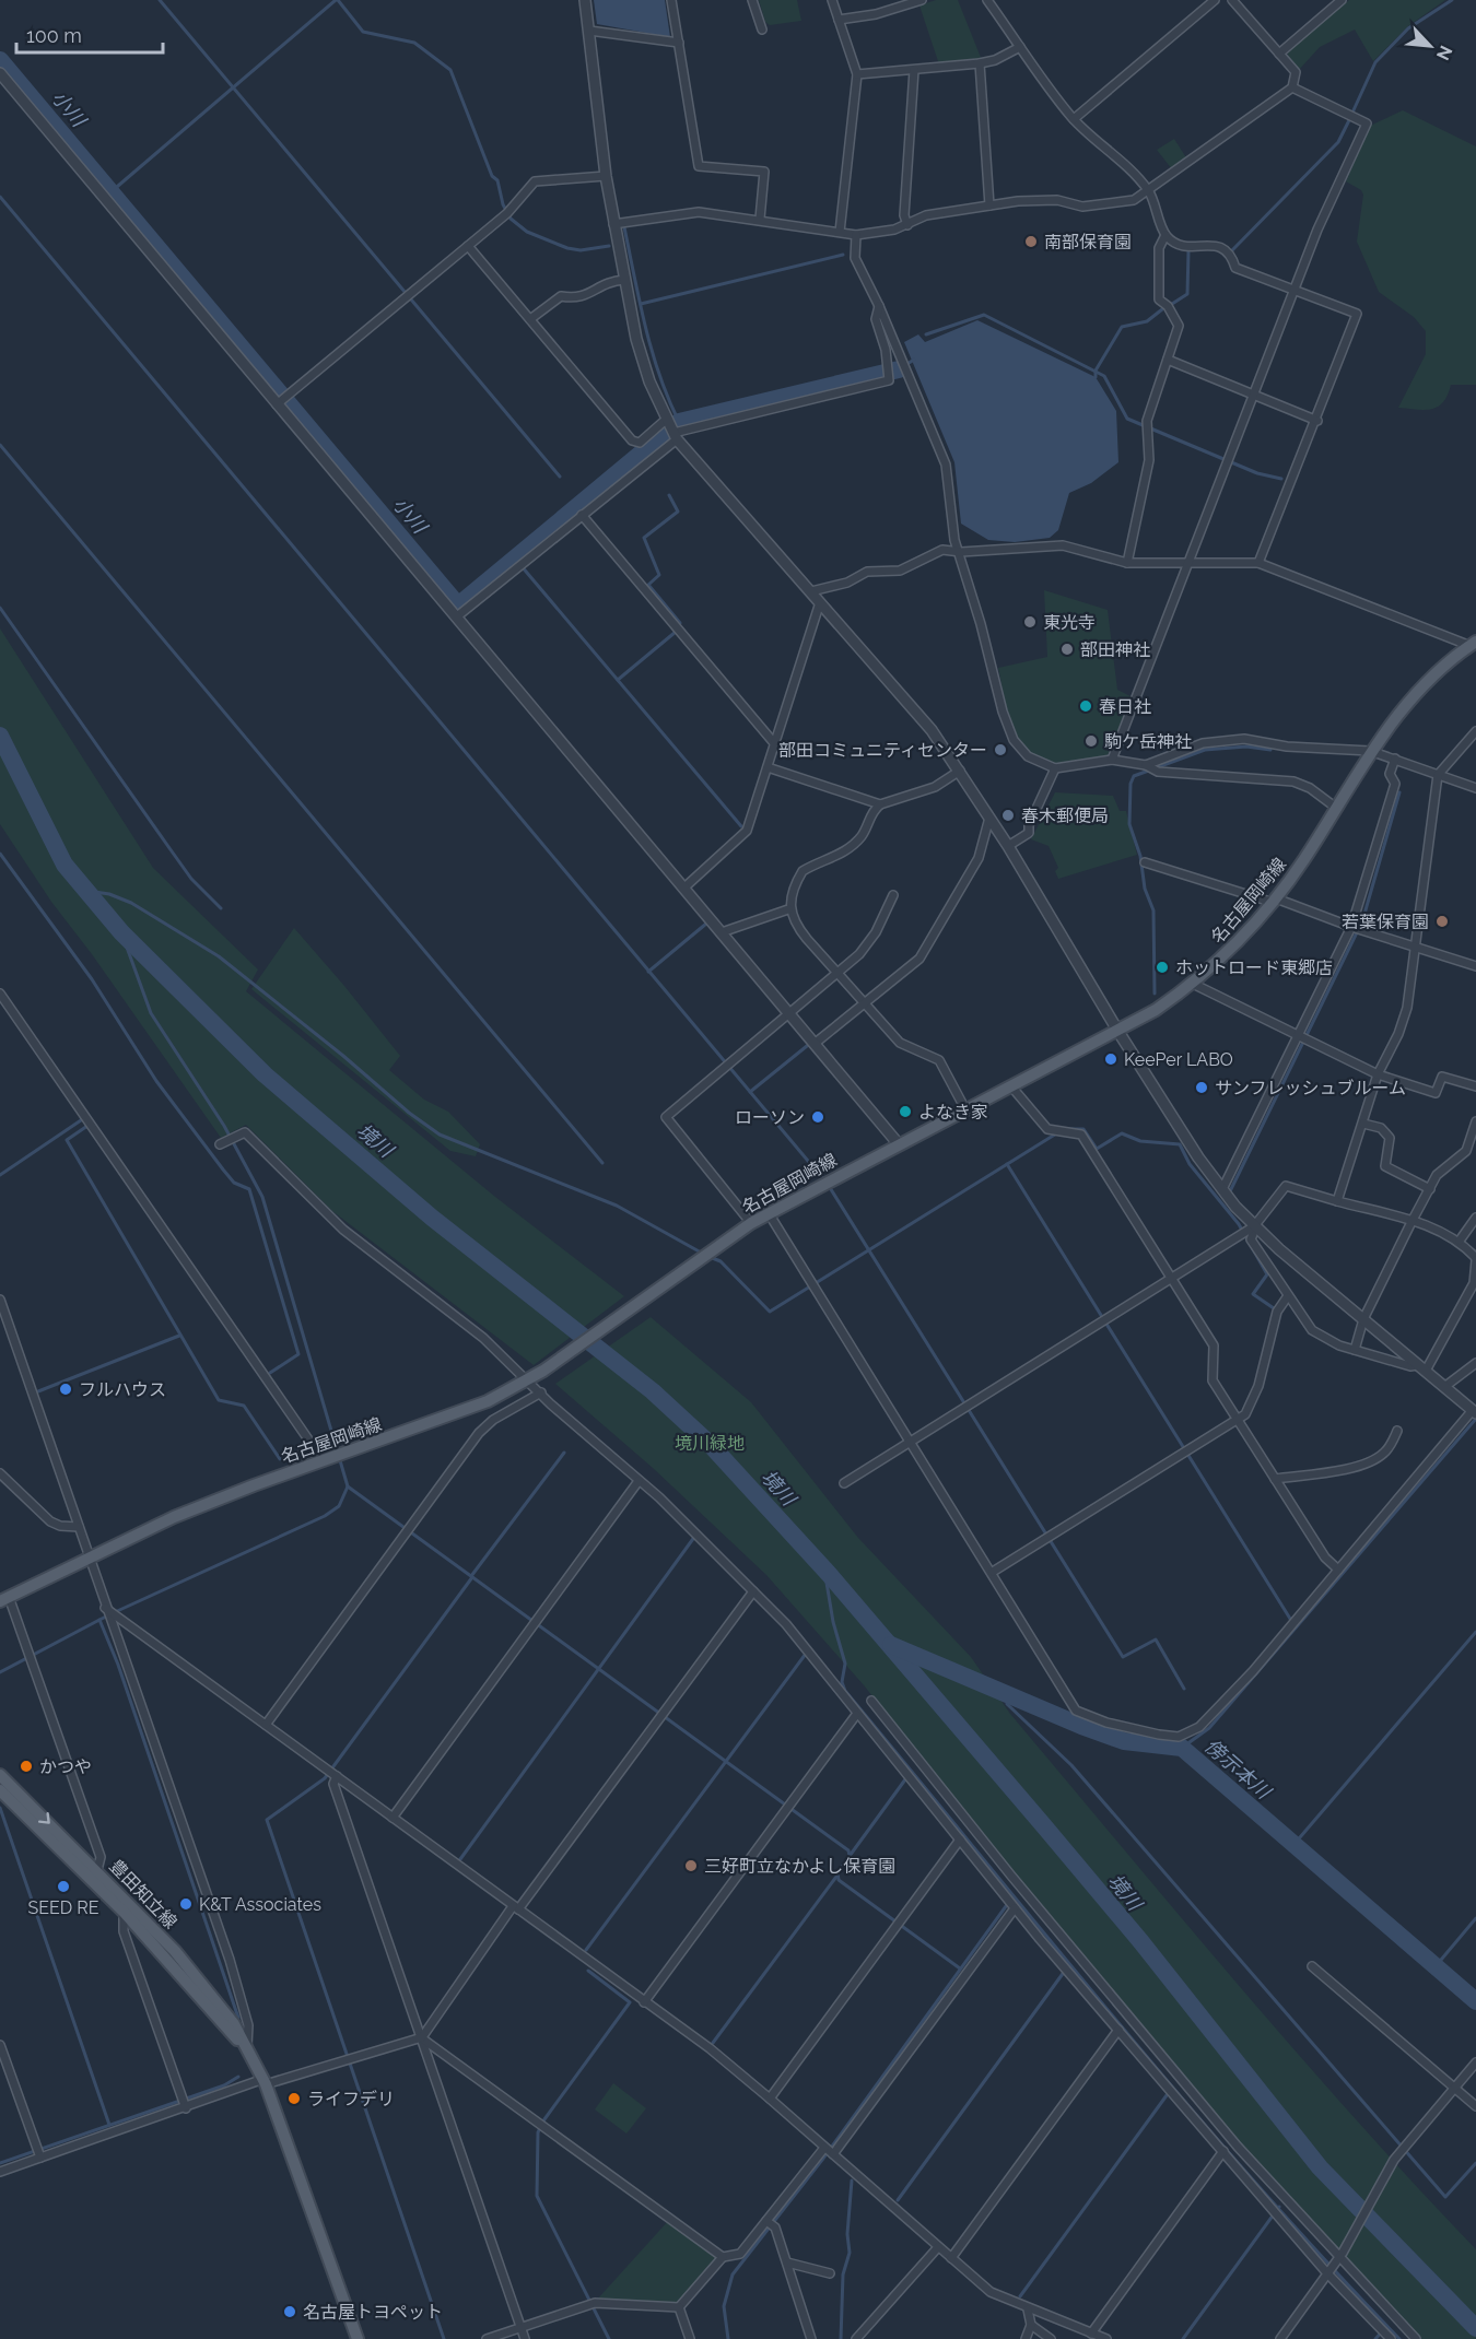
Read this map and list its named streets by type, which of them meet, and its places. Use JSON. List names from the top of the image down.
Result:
{
  "streets": {
    "main road": ["名古屋岡崎線", "豊田知立線"]
  },
  "water": ["小川", "境川", "傍示本川"],
  "parks": ["境川緑地"],
  "places": [
    "南部保育園",
    "東光寺",
    "部田神社",
    "春日社",
    "駒ケ岳神社",
    "部田コミュニティセンター",
    "春木郵便局",
    "若葉保育園",
    "ホットロード東郷店",
    "KeePer LABO",
    "サンフレッシュブルーム",
    "よなき家",
    "ローソン",
    "フルハウス",
    "かつや",
    "三好町立なかよし保育園",
    "SEED RE",
    "K&T Associates",
    "ライフデリ",
    "名古屋トヨペット"
  ],
  "scale_bar": "100 m",
  "north": "bottom right"
}
